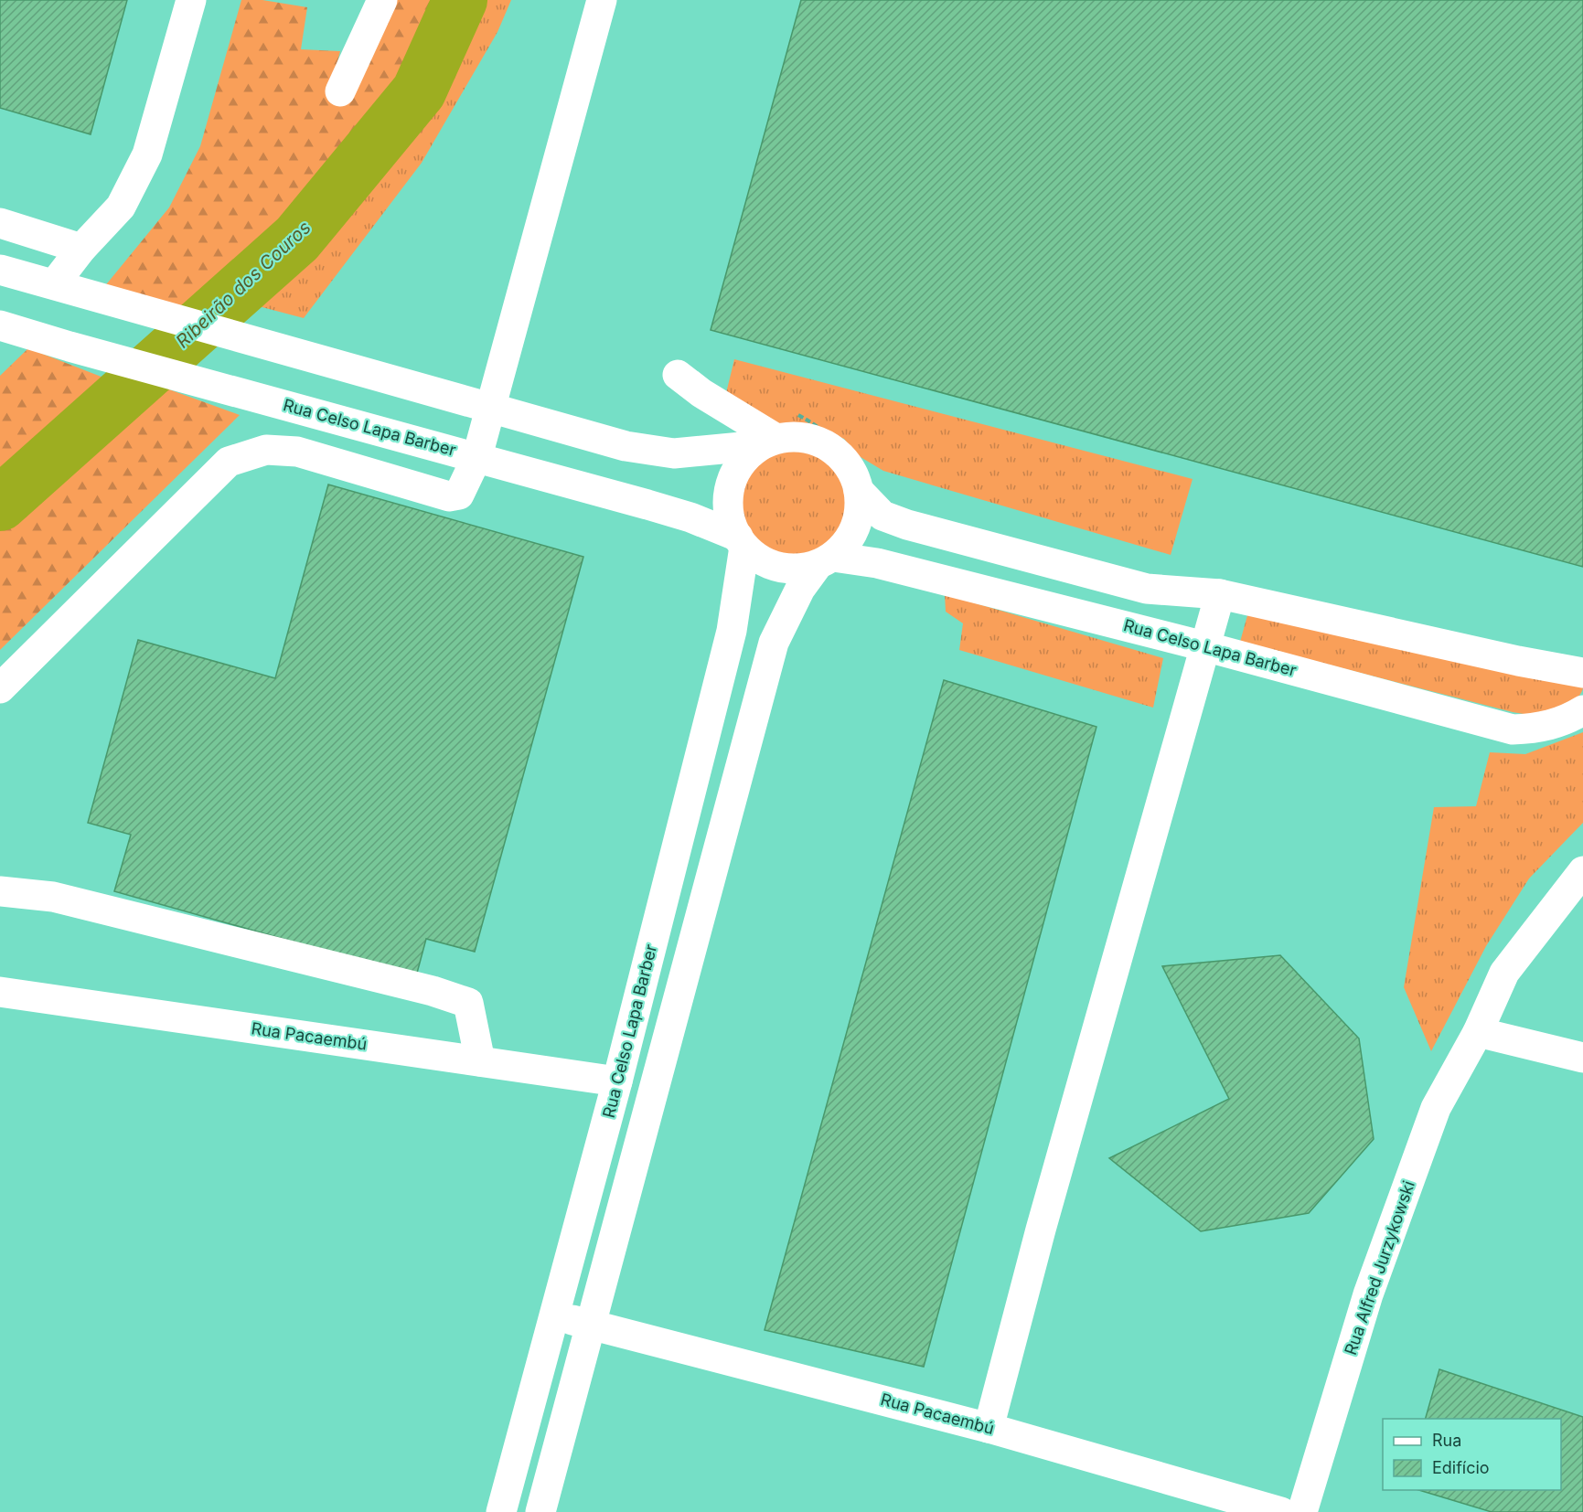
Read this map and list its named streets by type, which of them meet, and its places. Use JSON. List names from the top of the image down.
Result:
{
  "streets": {
    "street": ["Rua Celso Lapa Barber", "Rua Pacaembú", "Rua Alfred Jurzykowski"]
  },
  "crossings": [
    ["Rua Celso Lapa Barber", "Rua Pacaembú"]
  ],
  "water": ["Ribeirão dos Couros"],
  "legend": ["Rua", "Edifício"]
}
